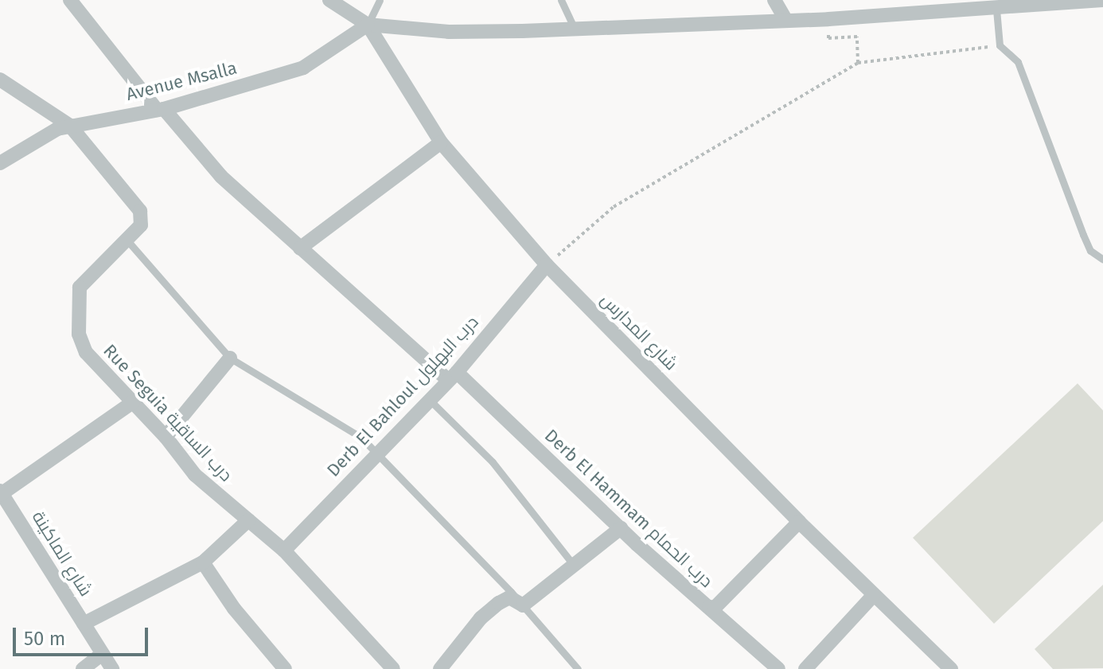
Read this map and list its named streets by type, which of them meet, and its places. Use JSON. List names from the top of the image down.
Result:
{
  "streets": {
    "street": [
      "Avenue Msalla",
      "شارع المدارس",
      "Derb El Bahloul درب البهلول",
      "Rue Seguia درب الساقية",
      "Derb El Hammam درب الحمام",
      "شارع الماكينة"
    ]
  },
  "crossings": [
    ["Avenue Msalla", "شارع المدارس"],
    ["Avenue Msalla", "Rue Seguia درب الساقية"],
    ["Avenue Msalla", "Derb El Hammam درب الحمام"],
    ["شارع المدارس", "Derb El Bahloul درب البهلول"],
    ["Derb El Bahloul درب البهلول", "Rue Seguia درب الساقية"],
    ["Derb El Bahloul درب البهلول", "Derb El Hammam درب الحمام"]
  ],
  "scale_bar": "50 m"
}
